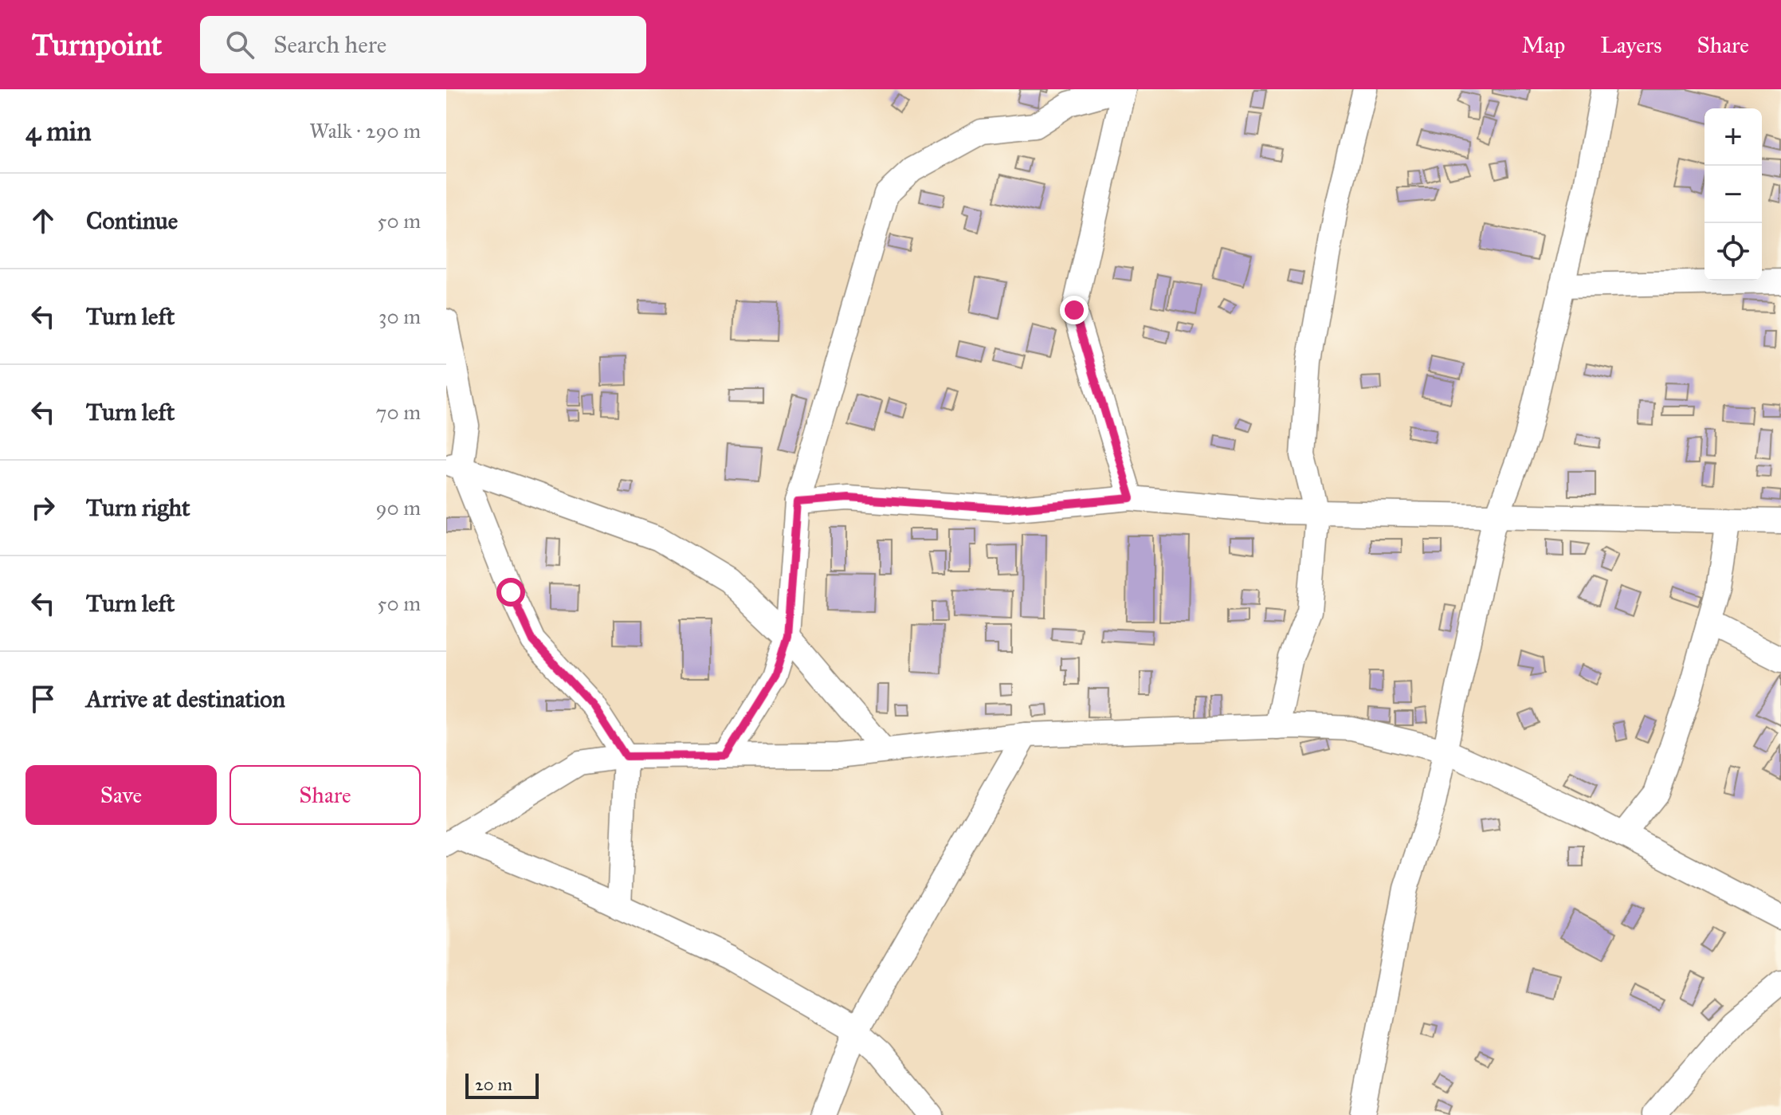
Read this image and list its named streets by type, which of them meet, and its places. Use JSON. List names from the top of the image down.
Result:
{
  "scale_bar": "20 m",
  "page": {
    "header": "Turnpoint",
    "search": "Search here",
    "nav": ["Map", "Layers", "Share"],
    "heading": ["4 min", "Walk · 290 m"],
    "map_buttons": ["+", "−"],
    "list": [
      ["Continue", "50 m"],
      ["Turn left", "30 m"],
      ["Turn left", "70 m"],
      ["Turn right", "90 m"],
      ["Turn left", "50 m"],
      "Arrive at destination"
    ],
    "buttons": ["Save", "Share"],
    "scale": "20 m"
  }
}
